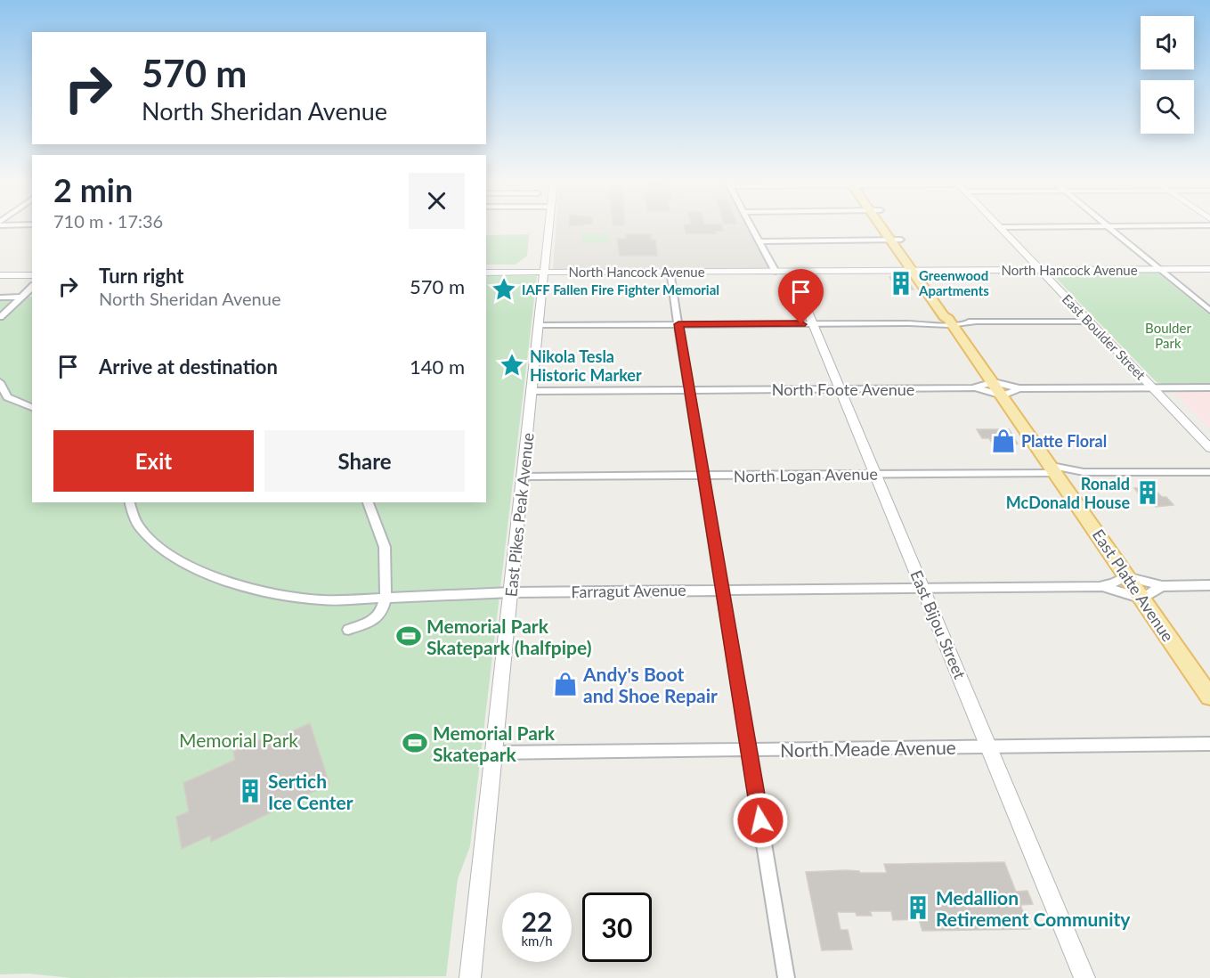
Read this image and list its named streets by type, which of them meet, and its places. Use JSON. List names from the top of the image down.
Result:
{
  "streets": {
    "main road": [
      "North Hancock Avenue",
      "East Boulder Street",
      "East Pikes Peak Avenue",
      "East Platte Avenue",
      "East Bijou Street"
    ],
    "street": [
      "North Foote Avenue",
      "North Logan Avenue",
      "Farragut Avenue",
      "North Meade Avenue"
    ]
  },
  "crossings": [
    ["North Hancock Avenue", "East Boulder Street"],
    ["North Hancock Avenue", "East Pikes Peak Avenue"],
    ["North Hancock Avenue", "East Platte Avenue"],
    ["North Hancock Avenue", "East Bijou Street"],
    ["East Boulder Street", "North Foote Avenue"],
    ["North Foote Avenue", "East Pikes Peak Avenue"],
    ["North Foote Avenue", "East Platte Avenue"],
    ["North Foote Avenue", "East Bijou Street"],
    ["North Logan Avenue", "East Pikes Peak Avenue"],
    ["North Logan Avenue", "East Platte Avenue"],
    ["North Logan Avenue", "East Bijou Street"],
    ["East Pikes Peak Avenue", "Farragut Avenue"],
    ["East Pikes Peak Avenue", "North Meade Avenue"],
    ["East Platte Avenue", "Farragut Avenue"],
    ["Farragut Avenue", "East Bijou Street"],
    ["East Bijou Street", "North Meade Avenue"]
  ],
  "parks": ["Boulder Park", "Memorial Park"],
  "places": {
    "building": [
      "Greenwood Apartments",
      "Ronald McDonald House",
      "Sertich Ice Center",
      "Medallion Retirement Community"
    ],
    "place": ["IAFF Fallen Fire Fighter Memorial", "Nikola Tesla Historic Marker"],
    "shop": ["Platte Floral", "Andy's Boot and Shoe Repair"],
    "sports": ["Memorial Park Skatepark (halfpipe)", "Memorial Park Skatepark"]
  },
  "page": {
    "turn": ["570 m", "North Sheridan Avenue"],
    "heading": ["2 min", "710 m · 17:36"],
    "list": [
      {
        "name": "Turn right",
        "note": "North Sheridan Avenue",
        "value": "570 m"
      },
      {
        "name": "Arrive at destination",
        "value": "140 m"
      }
    ],
    "buttons": ["Exit", "Share"],
    "speed": "22 km/h",
    "limit": "30"
  }
}
